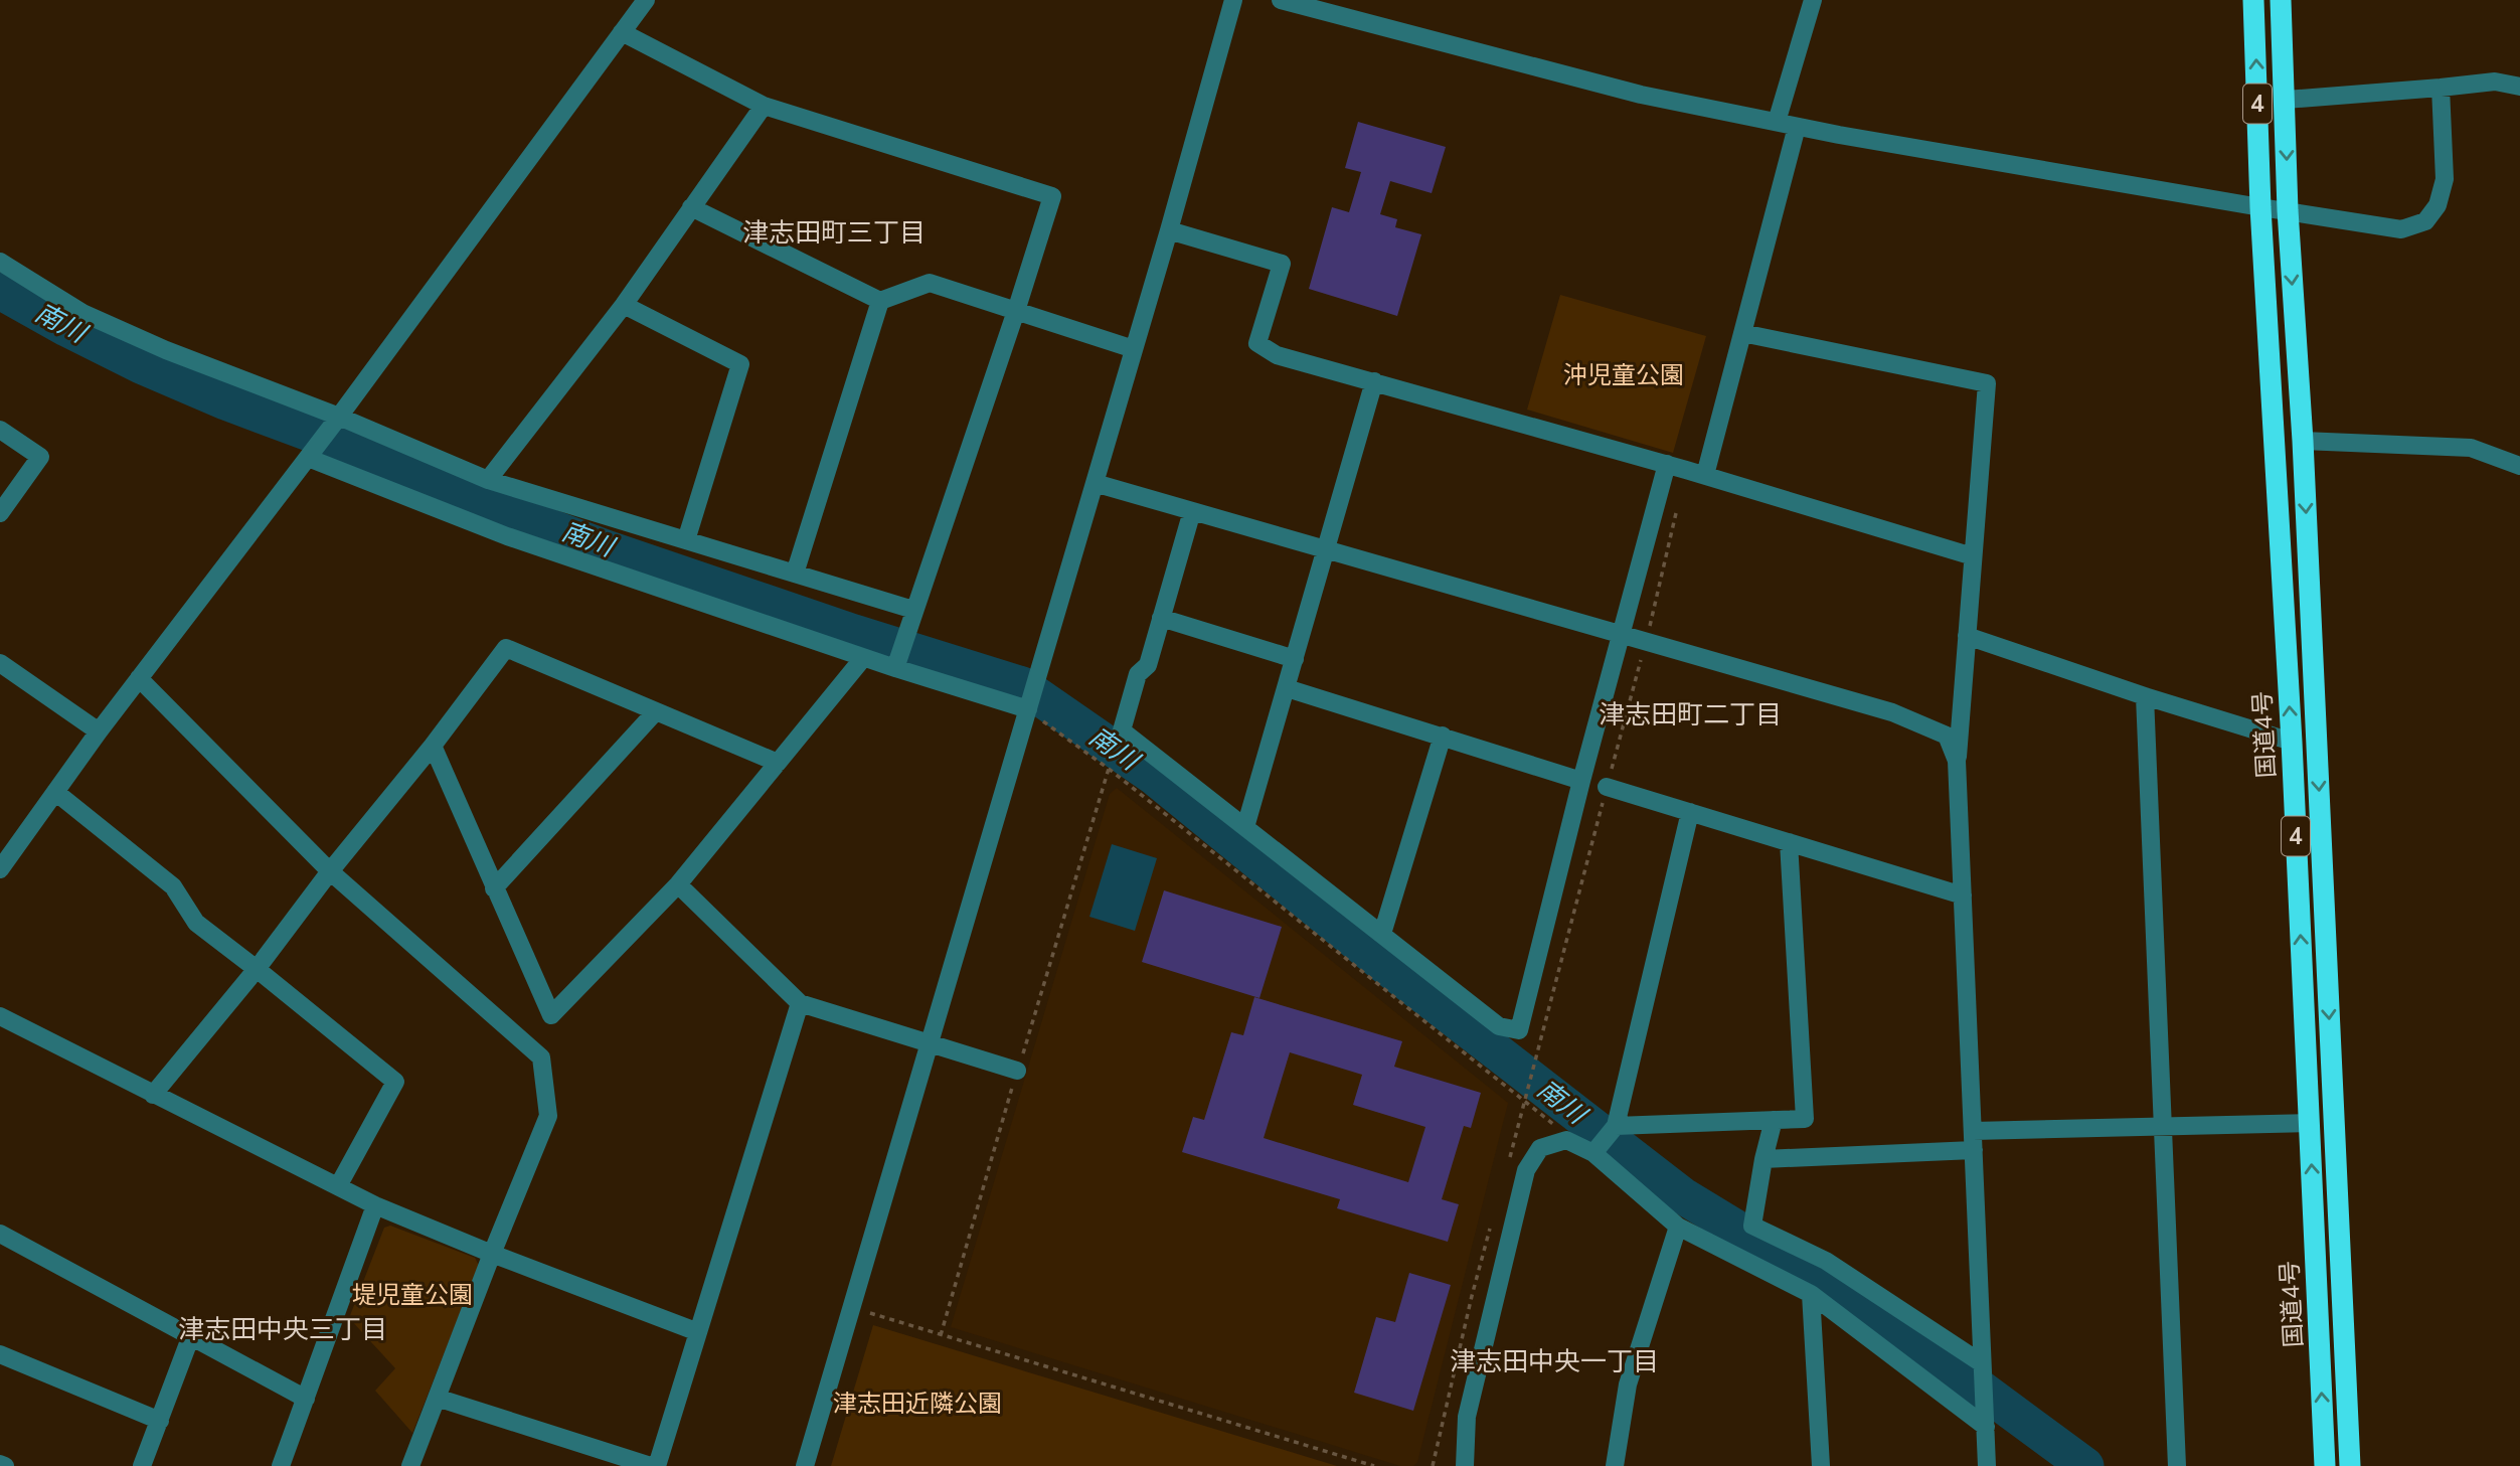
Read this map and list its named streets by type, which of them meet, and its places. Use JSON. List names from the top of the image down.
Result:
{
  "streets": {
    "highway": ["4", "国道4号"]
  },
  "districts": [
    "津志田町三丁目",
    "津志田町二丁目",
    "津志田中央三丁目",
    "津志田中央一丁目"
  ],
  "water": ["南川"],
  "parks": ["沖児童公園", "堤児童公園", "津志田近隣公園"]
}
